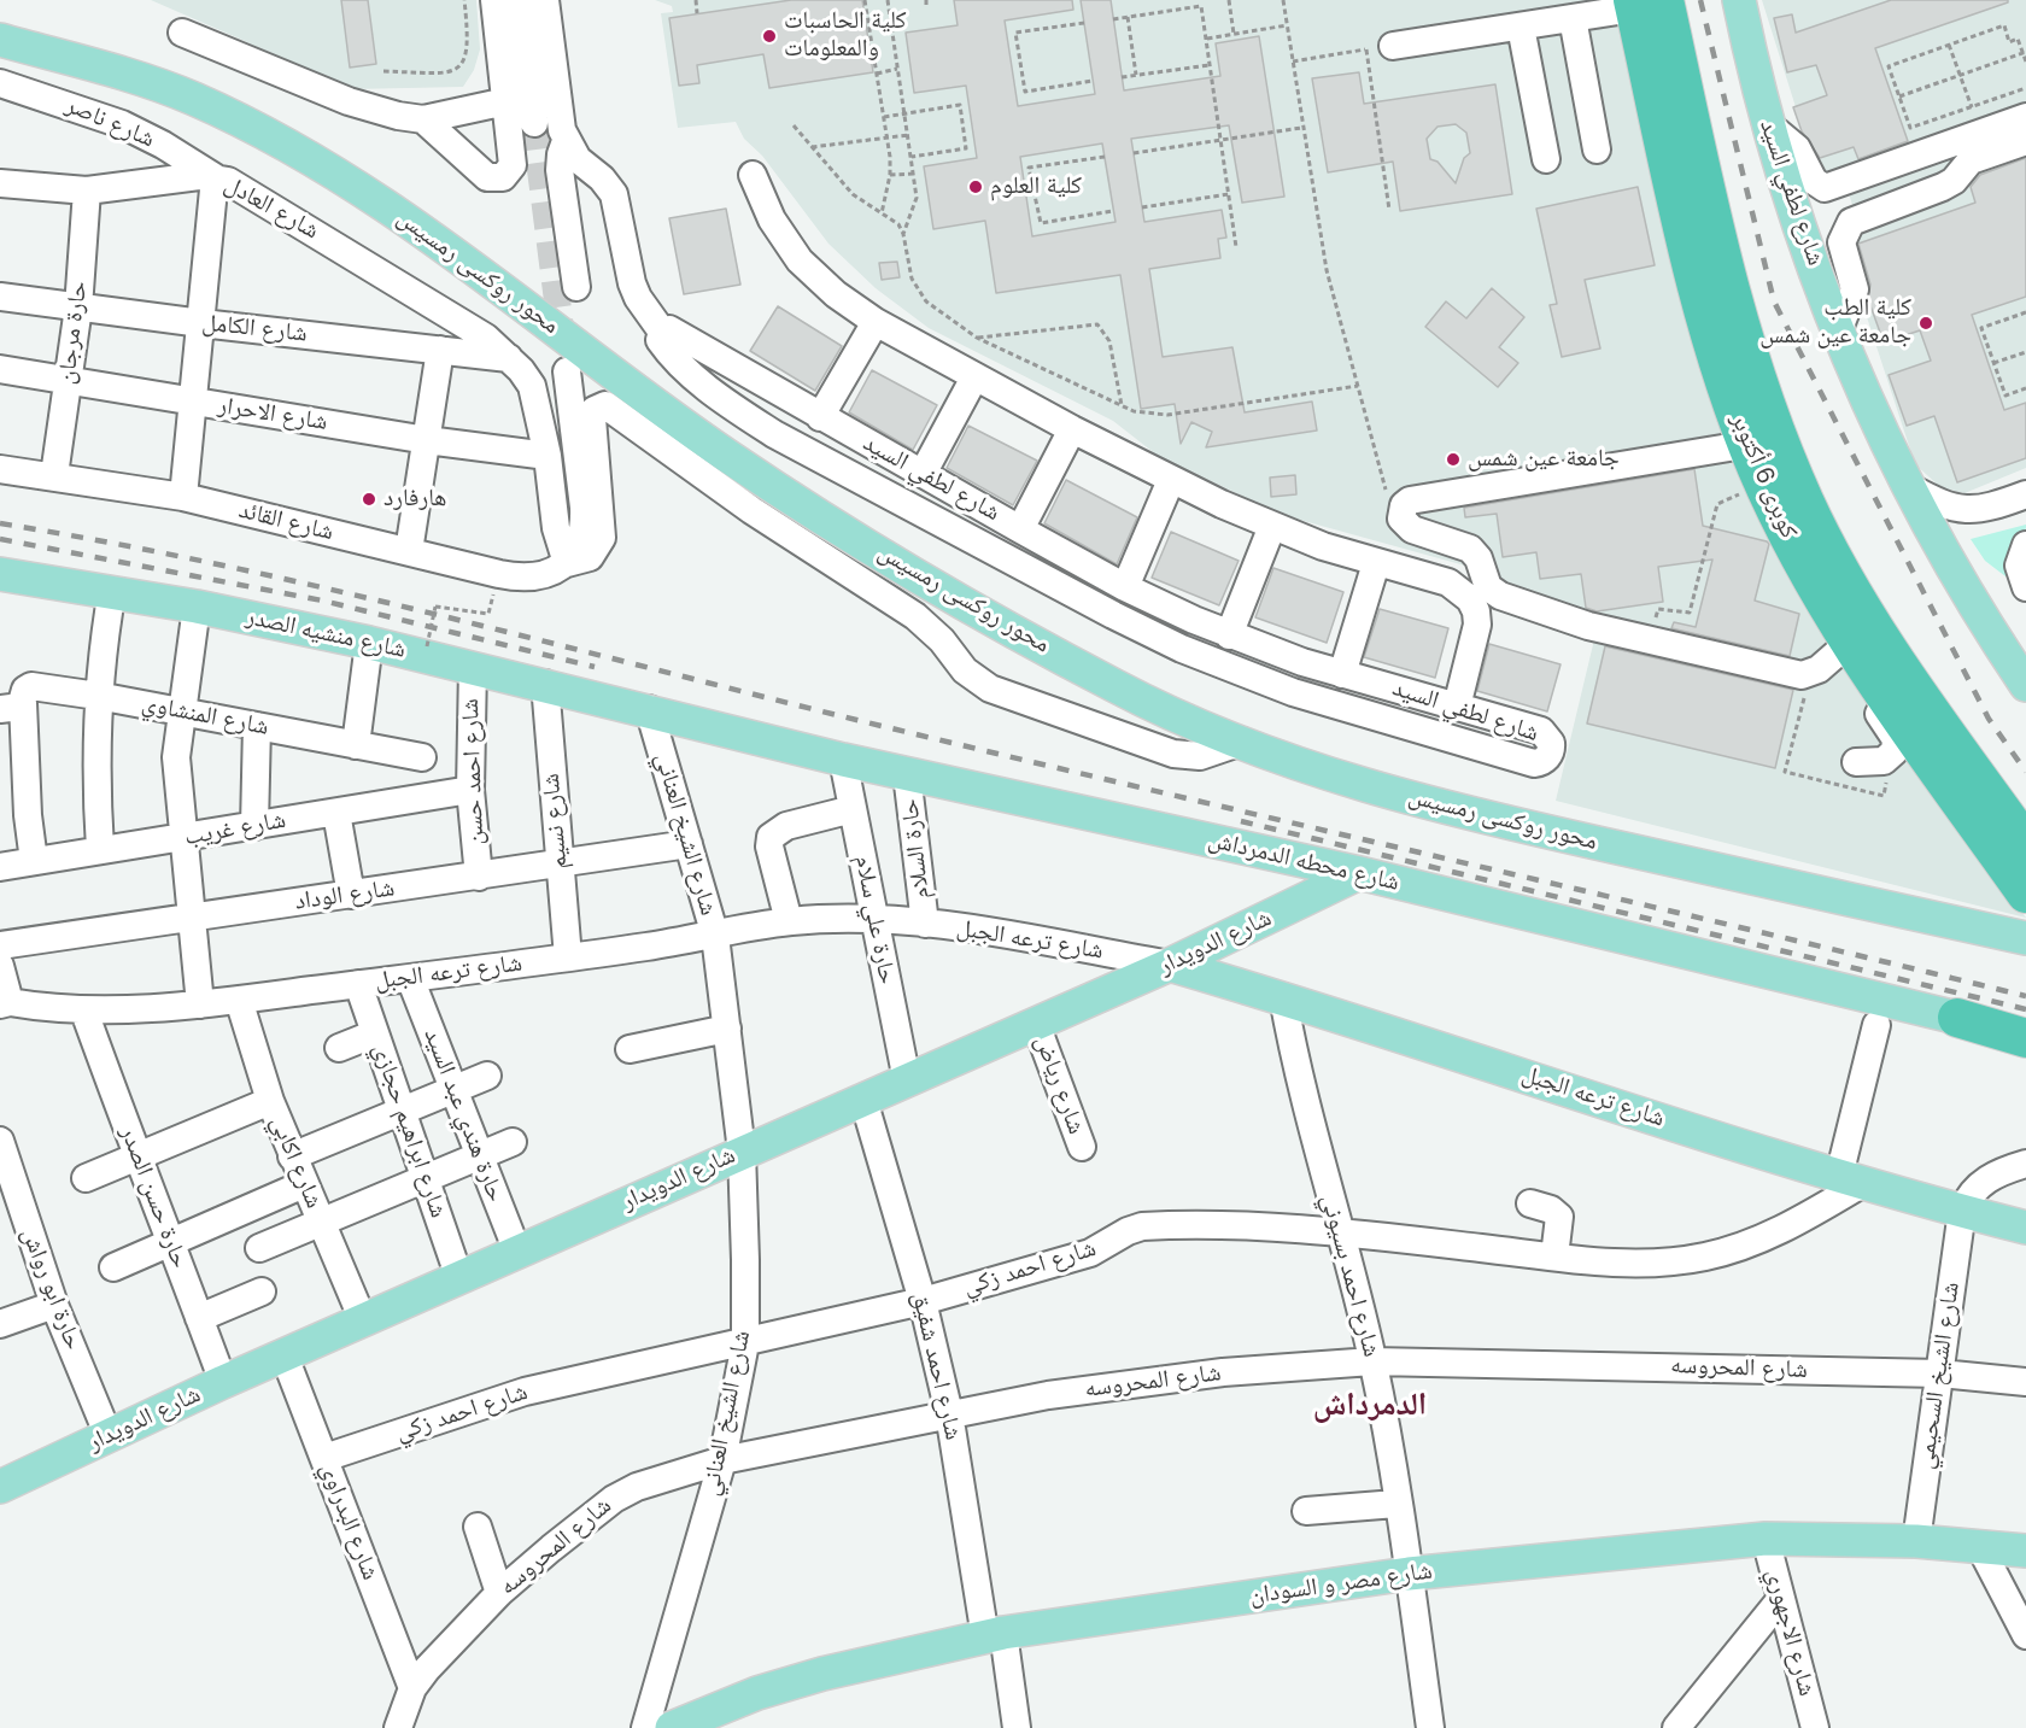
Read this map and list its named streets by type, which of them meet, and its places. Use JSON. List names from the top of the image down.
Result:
{
  "streets": {
    "highway": ["كوبرى 6 أكتوبر"],
    "main road": [
      "شارع لطفي السيد",
      "محور روكسى رمسيس",
      "شارع منشيه الصدر",
      "شارع محطه الدمرداش",
      "شارع ترعه الجبل",
      "شارع الدويدار",
      "شارع مصر و السودان"
    ],
    "street": [
      "شارع ناصر",
      "شارع العادل",
      "شارع الكامل",
      "حارة مرجان",
      "شارع الاحرار",
      "شارع القائد",
      "شارع المنشاوي",
      "شارع احمد حسن",
      "شارع نسيم",
      "شارع غريب",
      "شارع الشيخ العناني",
      "حارة السلام",
      "شارع الوداد",
      "حارة علي سلام",
      "شارع رياض",
      "حارة هندي عبد السيد",
      "شارع ابراهيم حجازي",
      "شارع اكابي",
      "حارة حسن الصدر",
      "شارع احمد زكي",
      "شارع احمد بسيوني",
      "حارة ابو رواش",
      "شارع احمد شفيق",
      "شارع المحروسه",
      "شارع الشيخ السحيمي",
      "شارع البدراوي",
      "شارع الاجهوري"
    ]
  },
  "crossings": [
    ["شارع ناصر", "شارع العادل"],
    ["شارع العادل", "شارع الكامل"],
    ["شارع العادل", "حارة مرجان"],
    ["شارع العادل", "شارع الاحرار"],
    ["شارع العادل", "شارع القائد"],
    ["محور روكسى رمسيس", "شارع القائد"],
    ["شارع الكامل", "حارة مرجان"],
    ["حارة مرجان", "شارع الاحرار"],
    ["حارة مرجان", "شارع القائد"],
    ["شارع منشيه الصدر", "شارع احمد حسن"],
    ["شارع منشيه الصدر", "شارع نسيم"],
    ["شارع منشيه الصدر", "شارع الشيخ العناني"],
    ["شارع منشيه الصدر", "شارع محطه الدمرداش"],
    ["شارع احمد حسن", "شارع غريب"],
    ["شارع احمد حسن", "شارع الوداد"],
    ["شارع نسيم", "شارع الوداد"],
    ["شارع نسيم", "شارع ترعه الجبل"],
    ["شارع الشيخ العناني", "شارع محطه الدمرداش"],
    ["شارع الشيخ العناني", "شارع الوداد"],
    ["شارع الشيخ العناني", "شارع ترعه الجبل"],
    ["شارع الشيخ العناني", "شارع الدويدار"],
    ["شارع الشيخ العناني", "شارع احمد زكي"],
    ["شارع الشيخ العناني", "شارع المحروسه"],
    ["حارة السلام", "شارع محطه الدمرداش"],
    ["حارة السلام", "شارع ترعه الجبل"],
    ["شارع محطه الدمرداش", "حارة علي سلام"],
    ["شارع محطه الدمرداش", "شارع الدويدار"],
    ["حارة علي سلام", "شارع ترعه الجبل"],
    ["حارة علي سلام", "شارع الدويدار"],
    ["شارع ترعه الجبل", "شارع الدويدار"],
    ["شارع ترعه الجبل", "حارة هندي عبد السيد"],
    ["شارع ترعه الجبل", "شارع ابراهيم حجازي"],
    ["شارع ترعه الجبل", "شارع اكابي"],
    ["شارع ترعه الجبل", "حارة حسن الصدر"],
    ["شارع ترعه الجبل", "شارع احمد زكي"],
    ["شارع ترعه الجبل", "شارع احمد بسيوني"],
    ["شارع ترعه الجبل", "شارع الشيخ السحيمي"],
    ["شارع الدويدار", "شارع رياض"],
    ["شارع الدويدار", "حارة هندي عبد السيد"],
    ["شارع الدويدار", "شارع ابراهيم حجازي"],
    ["شارع الدويدار", "شارع اكابي"],
    ["شارع الدويدار", "حارة حسن الصدر"],
    ["شارع الدويدار", "حارة ابو رواش"],
    ["شارع الدويدار", "شارع احمد شفيق"],
    ["شارع الدويدار", "شارع البدراوي"],
    ["شارع احمد زكي", "شارع احمد بسيوني"],
    ["شارع احمد زكي", "شارع احمد شفيق"],
    ["شارع احمد زكي", "شارع البدراوي"],
    ["شارع احمد بسيوني", "شارع المحروسه"],
    ["شارع احمد بسيوني", "شارع مصر و السودان"],
    ["شارع احمد شفيق", "شارع المحروسه"],
    ["شارع احمد شفيق", "شارع مصر و السودان"],
    ["شارع المحروسه", "شارع الشيخ السحيمي"],
    ["شارع المحروسه", "شارع البدراوي"],
    ["شارع الشيخ السحيمي", "شارع مصر و السودان"],
    ["شارع مصر و السودان", "شارع الاجهوري"]
  ],
  "districts": ["الدمرداش"],
  "places": [
    "كلية الحاسبات والمعلومات",
    "كلية العلوم",
    "كلية الطب جامعة عين شمس",
    "جامعة عين شمس",
    "هارفارد"
  ]
}
